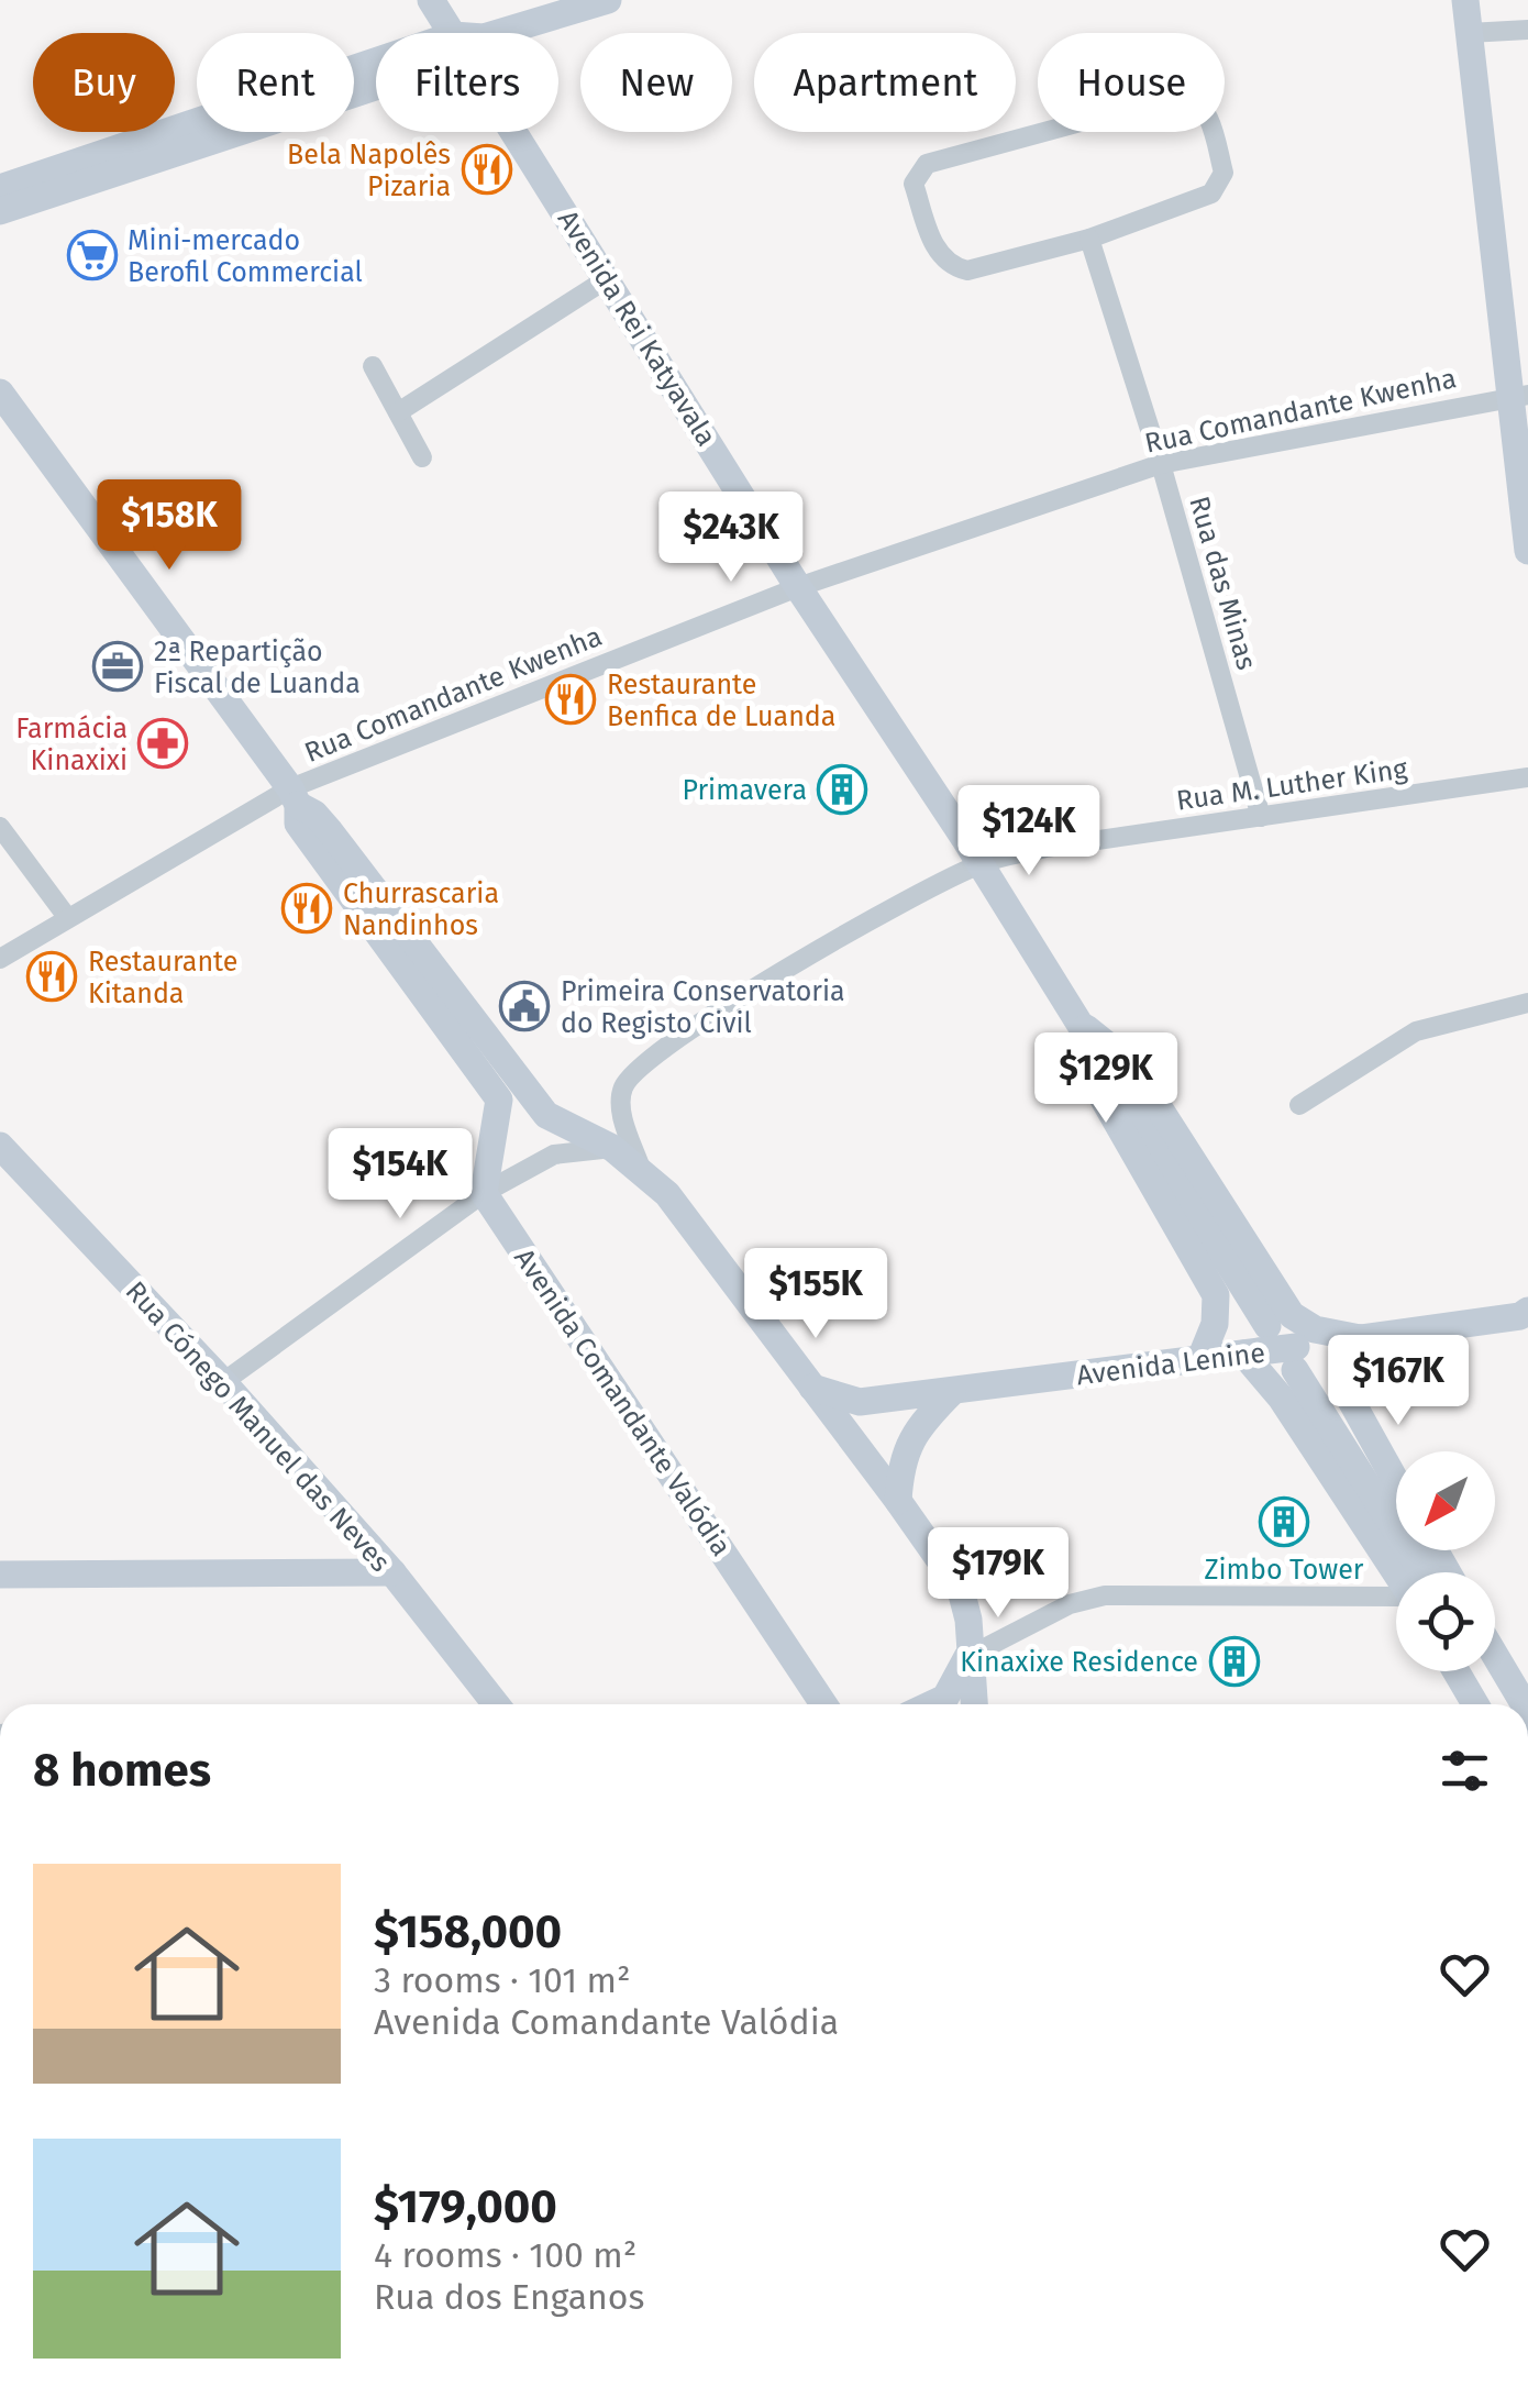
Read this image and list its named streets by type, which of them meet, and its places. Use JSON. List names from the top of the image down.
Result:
{
  "streets": {
    "main road": [
      "Avenida Rei Katyavala",
      "Avenida Lenine",
      "Avenida Comandante Valódia",
      "Rua Cónego Manuel das Neves"
    ],
    "street": ["Rua Comandante Kwenha", "Rua das Minas", "Rua M. Luther King"]
  },
  "crossings": [
    ["Avenida Rei Katyavala", "Rua Comandante Kwenha"],
    ["Avenida Rei Katyavala", "Rua M. Luther King"],
    ["Avenida Rei Katyavala", "Avenida Lenine"],
    ["Rua Comandante Kwenha", "Rua das Minas"],
    ["Rua das Minas", "Rua M. Luther King"]
  ],
  "places": {
    "restaurant": [
      "Bela Napolês Pizaria",
      "Restaurante Benfica de Luanda",
      "Churrascaria Nandinhos",
      "Restaurante Kitanda"
    ],
    "supermarket": ["Mini-mercado Berofil Commercial"],
    "office": ["2ª Repartição Fiscal de Luanda"],
    "pharmacy": ["Farmácia Kinaxixi"],
    "building": ["Primavera", "Zimbo Tower", "Kinaxixe Residence"],
    "public building": ["Primeira Conservatoria do Registo Civil"]
  },
  "north": "bottom left",
  "page": {
    "chip": [
      "Buy",
      "Rent",
      "Filters",
      "New",
      "Apartment",
      "House"
    ],
    "price": [
      "$158K",
      "$243K",
      "$124K",
      "$129K",
      "$154K",
      "$155K",
      "$167K",
      "$179K"
    ],
    "heading": "8 homes",
    "list": [
      {
        "name": "$158,000",
        "note": "3 rooms · 101 m² · Avenida Comandante Valódia"
      },
      {
        "name": "$179,000",
        "note": "4 rooms · 100 m² · Rua dos Enganos"
      }
    ]
  }
}
